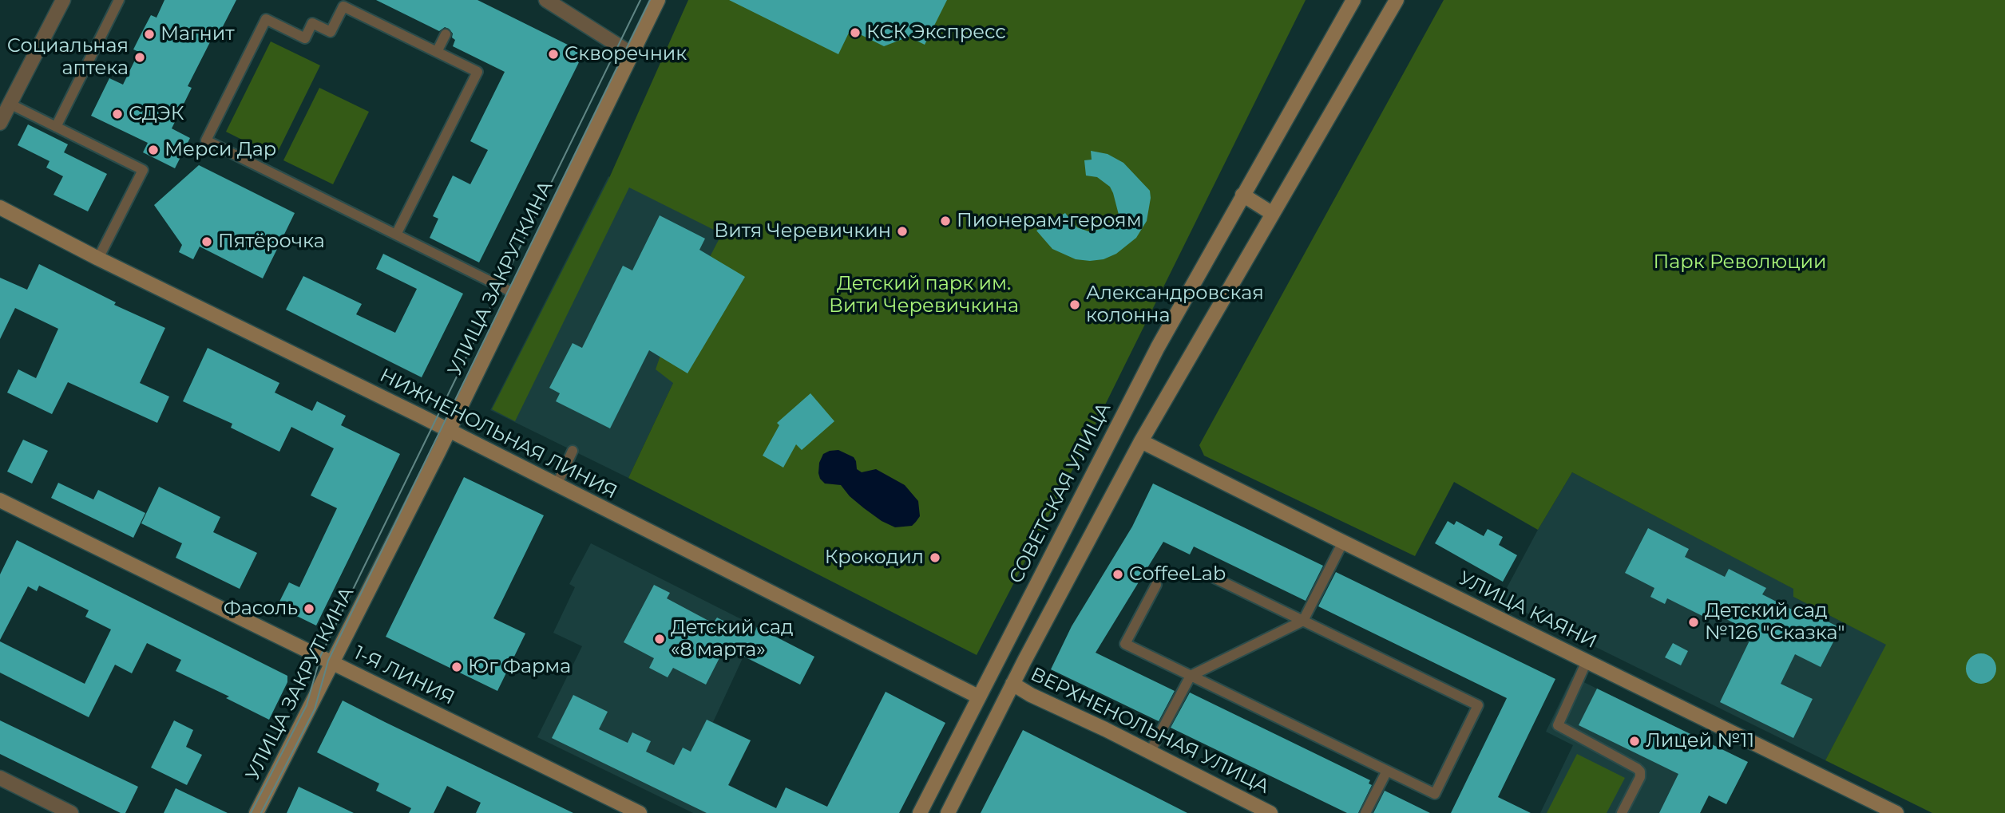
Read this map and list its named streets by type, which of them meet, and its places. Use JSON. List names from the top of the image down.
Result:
{
  "streets": {
    "main road": [
      "УЛИЦА ЗАКРУТКИНА",
      "НИЖНЕНОЛЬНАЯ ЛИНИЯ",
      "СОВЕТСКАЯ УЛИЦА",
      "УЛИЦА КАЯНИ",
      "1-Я ЛИНИЯ",
      "ВЕРХНЕНОЛЬНАЯ УЛИЦА"
    ]
  },
  "crossings": [
    ["УЛИЦА ЗАКРУТКИНА", "НИЖНЕНОЛЬНАЯ ЛИНИЯ"],
    ["УЛИЦА ЗАКРУТКИНА", "1-Я ЛИНИЯ"],
    ["НИЖНЕНОЛЬНАЯ ЛИНИЯ", "СОВЕТСКАЯ УЛИЦА"]
  ],
  "parks": ["Парк Революции", "Детский парк им. Вити Черевичкина"],
  "places": [
    "КСК Экспресс",
    "Магнит",
    "Скворечник",
    "Социальная аптека",
    "СДЭК",
    "Мерси Дар",
    "Пионерам-героям",
    "Витя Черевичкин",
    "Пятёрочка",
    "Александровская колонна",
    "Крокодил",
    "CoffeeLab",
    "Фасоль",
    "Детский сад №126 \"Сказка\"",
    "Детский сад «8 марта»",
    "Юг Фарма",
    "Лицей №11"
  ]
}
